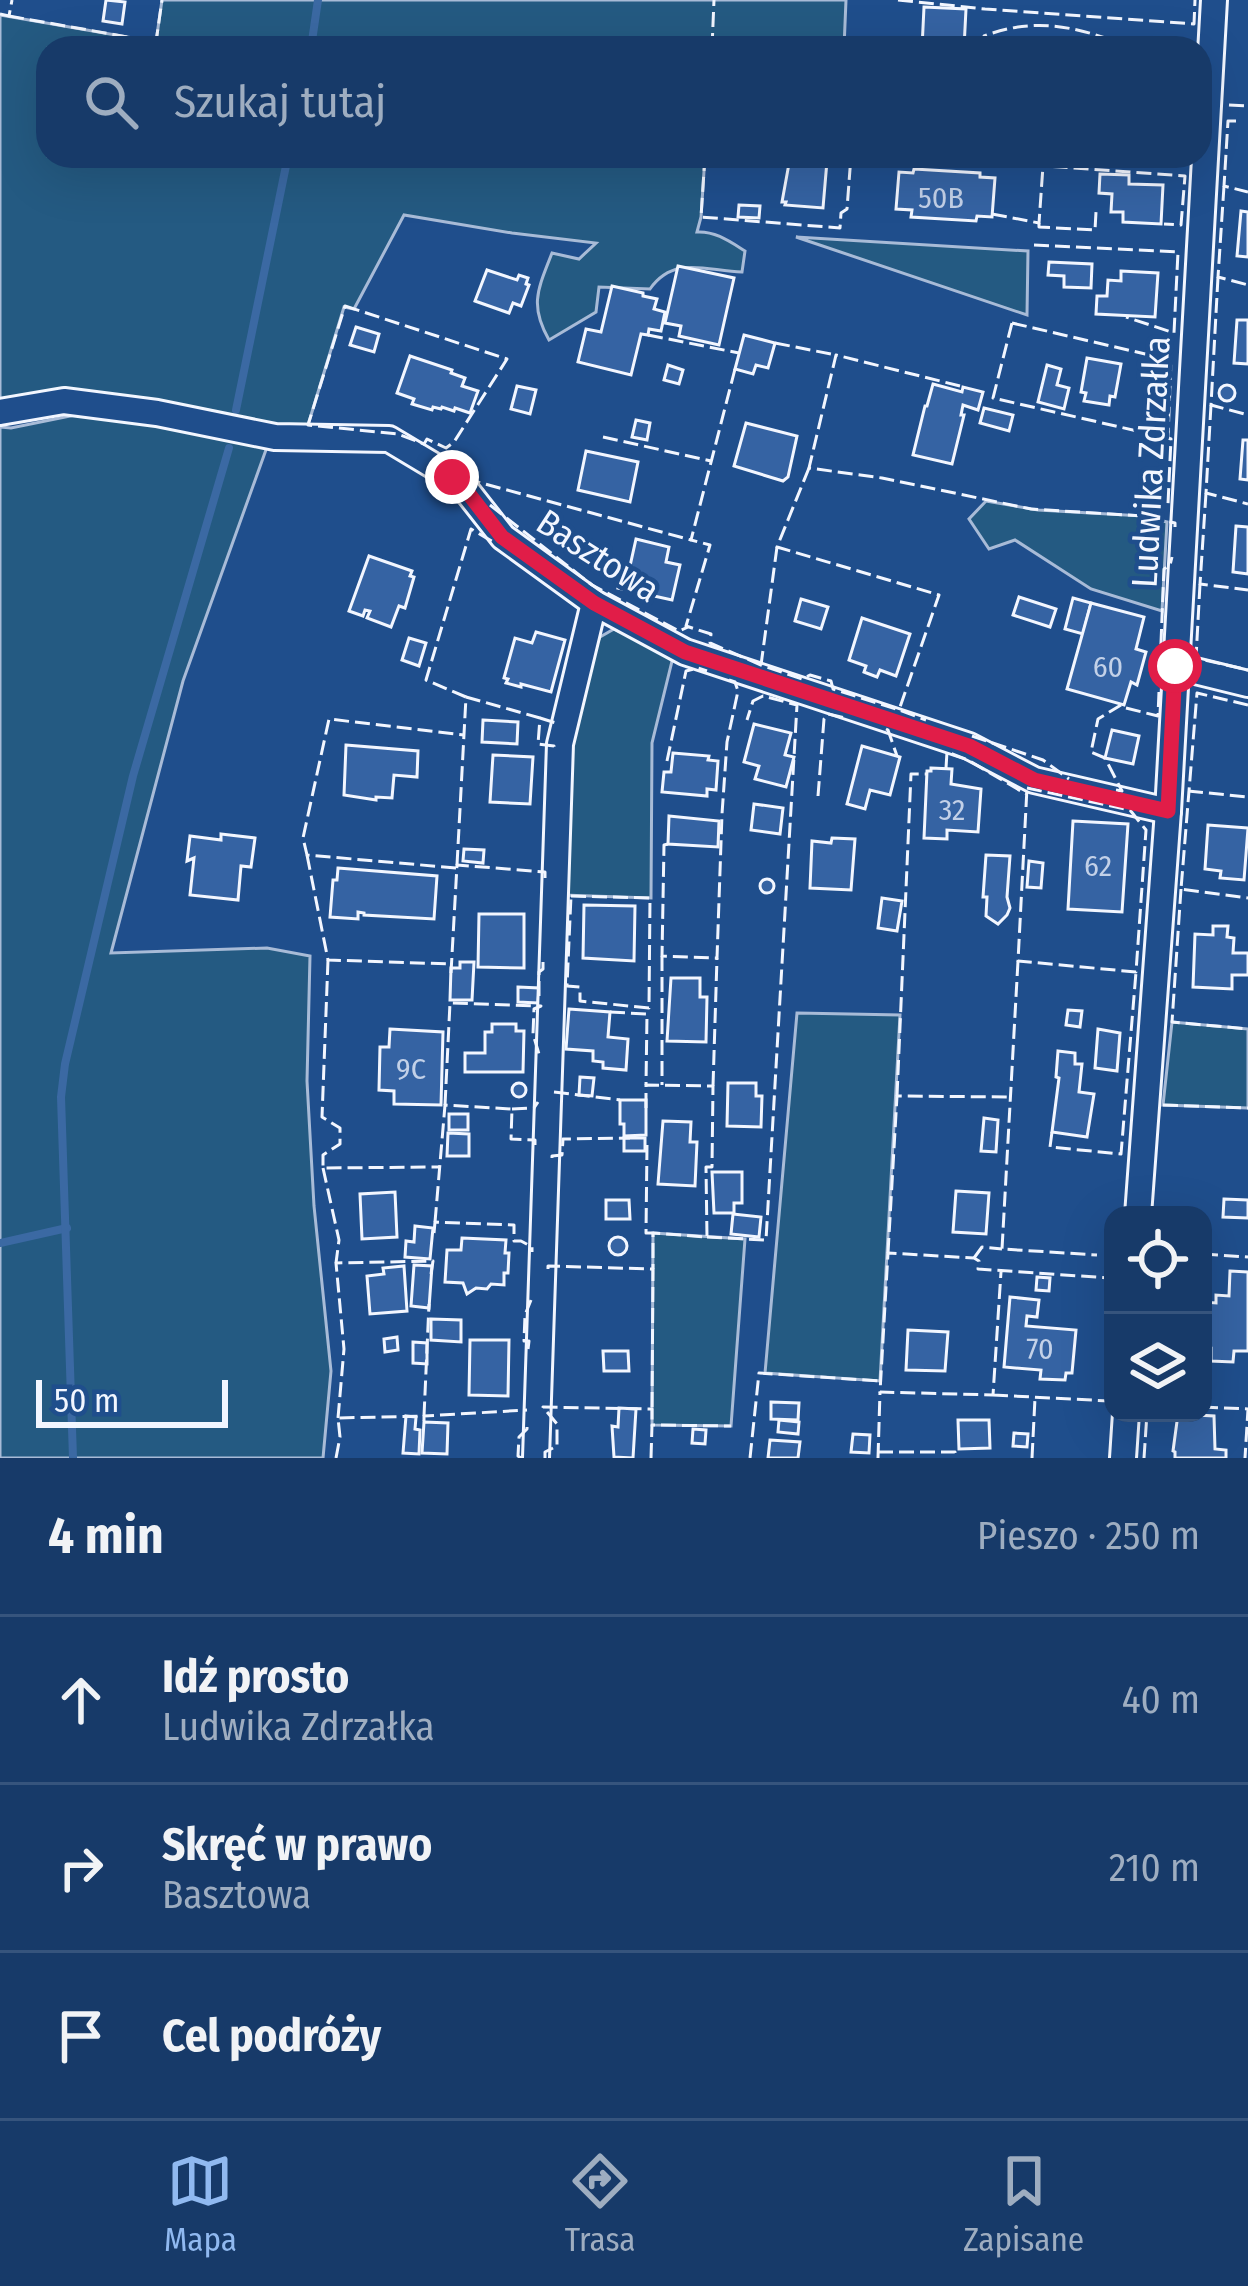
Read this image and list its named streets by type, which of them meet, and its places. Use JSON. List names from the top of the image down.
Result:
{
  "streets": {
    "street": ["Ludwika Zdrzałka", "Basztowa"]
  },
  "crossings": [
    ["Ludwika Zdrzałka", "Basztowa"]
  ],
  "house_numbers": [
    "50B",
    "60",
    "32",
    "62",
    "9C",
    "70"
  ],
  "scale_bar": "50 m",
  "page": {
    "search": "Szukaj tutaj",
    "scale": "50 m",
    "heading": ["4 min", "Pieszo · 250 m"],
    "list": [
      ["Idź prosto", "Ludwika Zdrzałka", "40 m"],
      ["Skręć w prawo", "Basztowa", "210 m"],
      "Cel podróży"
    ],
    "nav": ["Mapa", "Trasa", "Zapisane"]
  }
}
